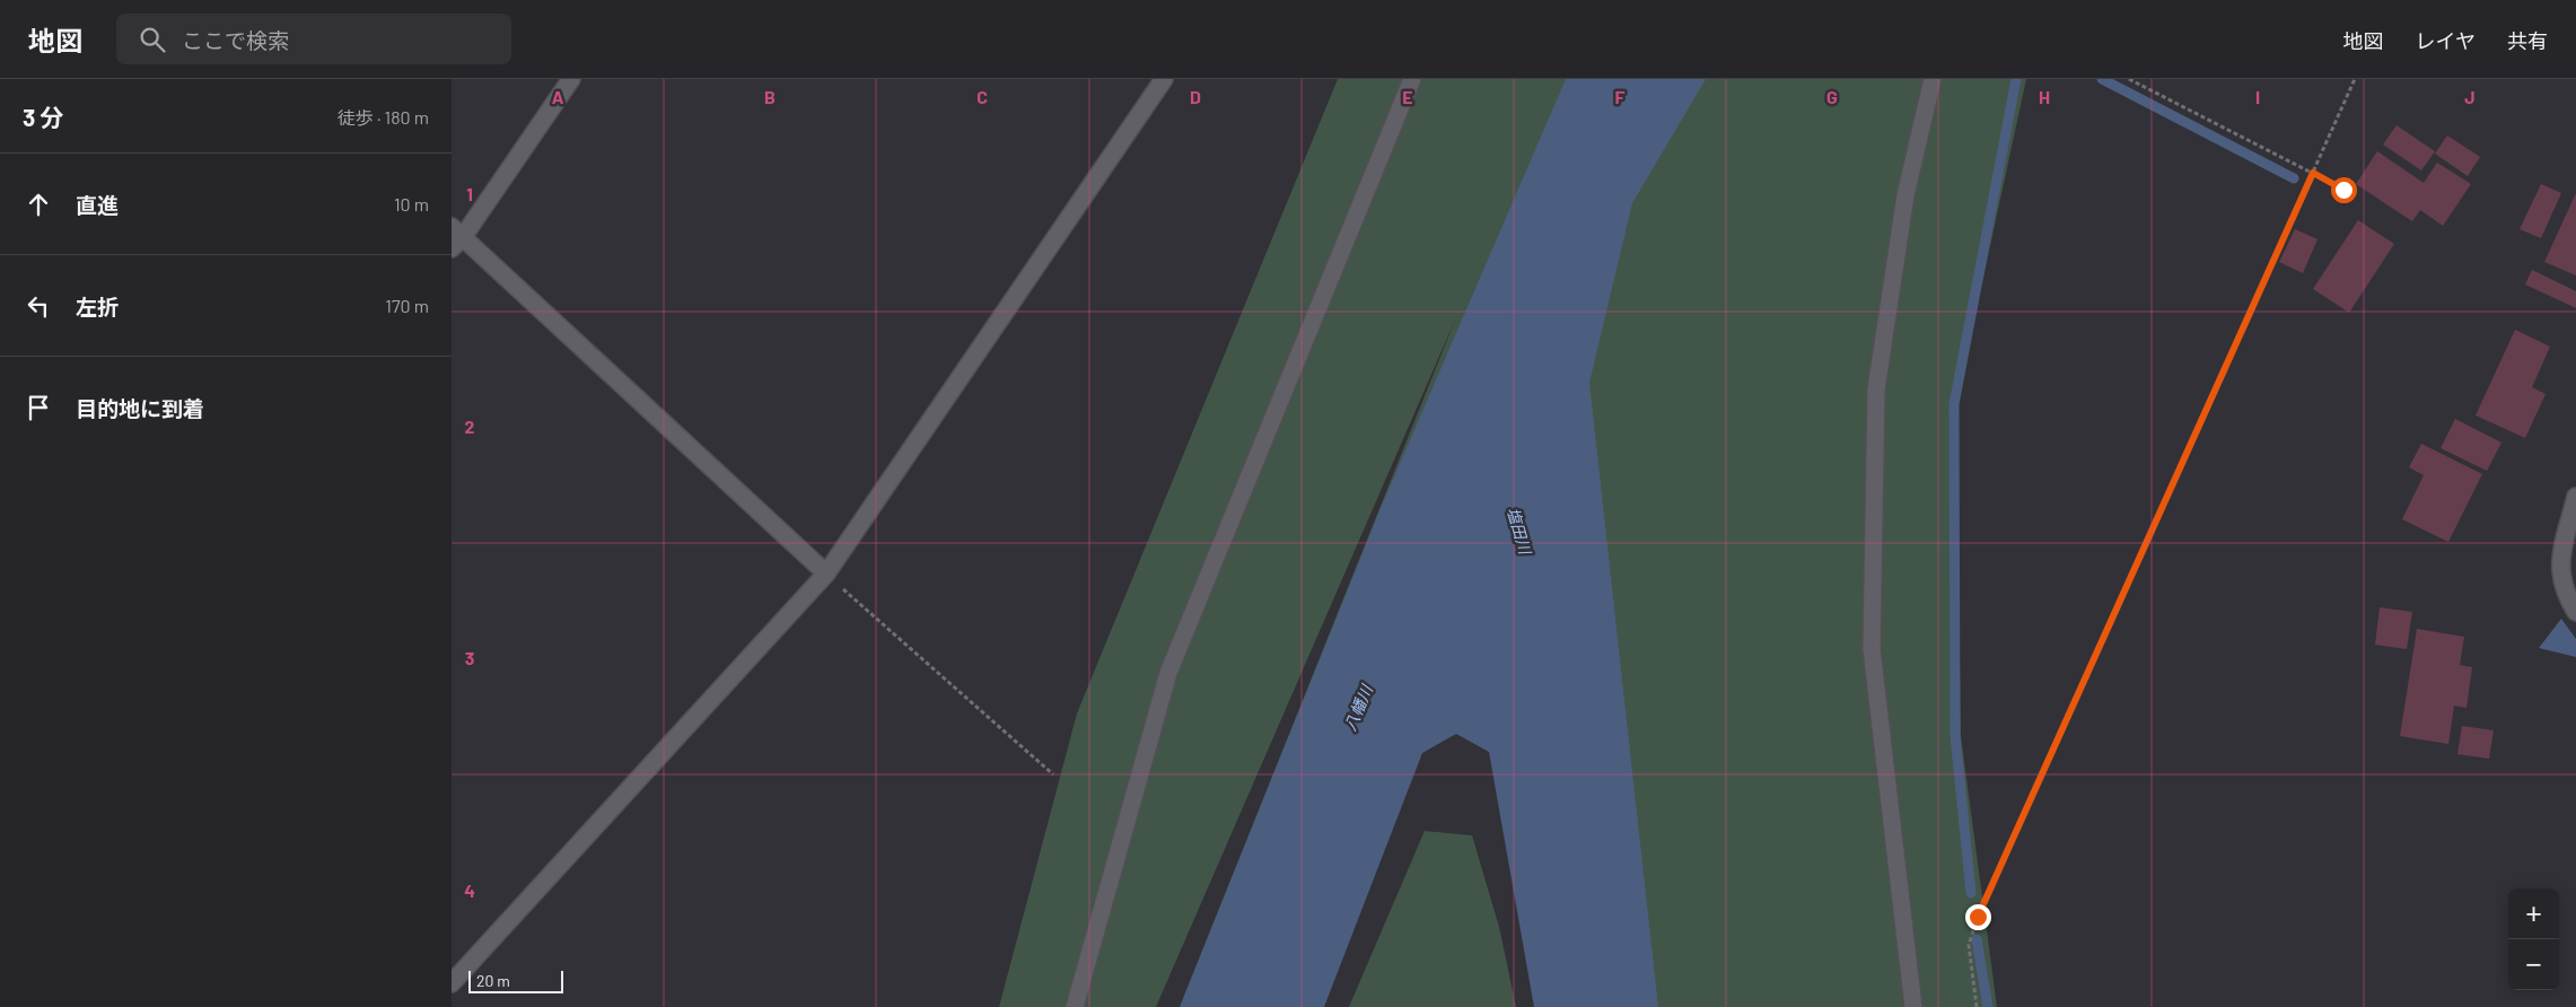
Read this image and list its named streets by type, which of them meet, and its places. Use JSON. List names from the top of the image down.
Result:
{
  "water": ["塩田川", "八幡川"],
  "scale_bar": "20 m",
  "page": {
    "header": "地図",
    "search": "ここで検索",
    "nav": ["地図", "レイヤ", "共有"],
    "heading": ["3 分", "徒歩 · 180 m"],
    "list": [
      ["直進", "10 m"],
      ["左折", "170 m"],
      "目的地に到着"
    ],
    "map_buttons": ["+", "−"],
    "scale": "20 m"
  },
  "grid": {
    "columns": [
      "A",
      "B",
      "C",
      "D",
      "E",
      "F",
      "G",
      "H",
      "I",
      "J"
    ],
    "rows": [
      "1",
      "2",
      "3",
      "4"
    ]
  }
}
